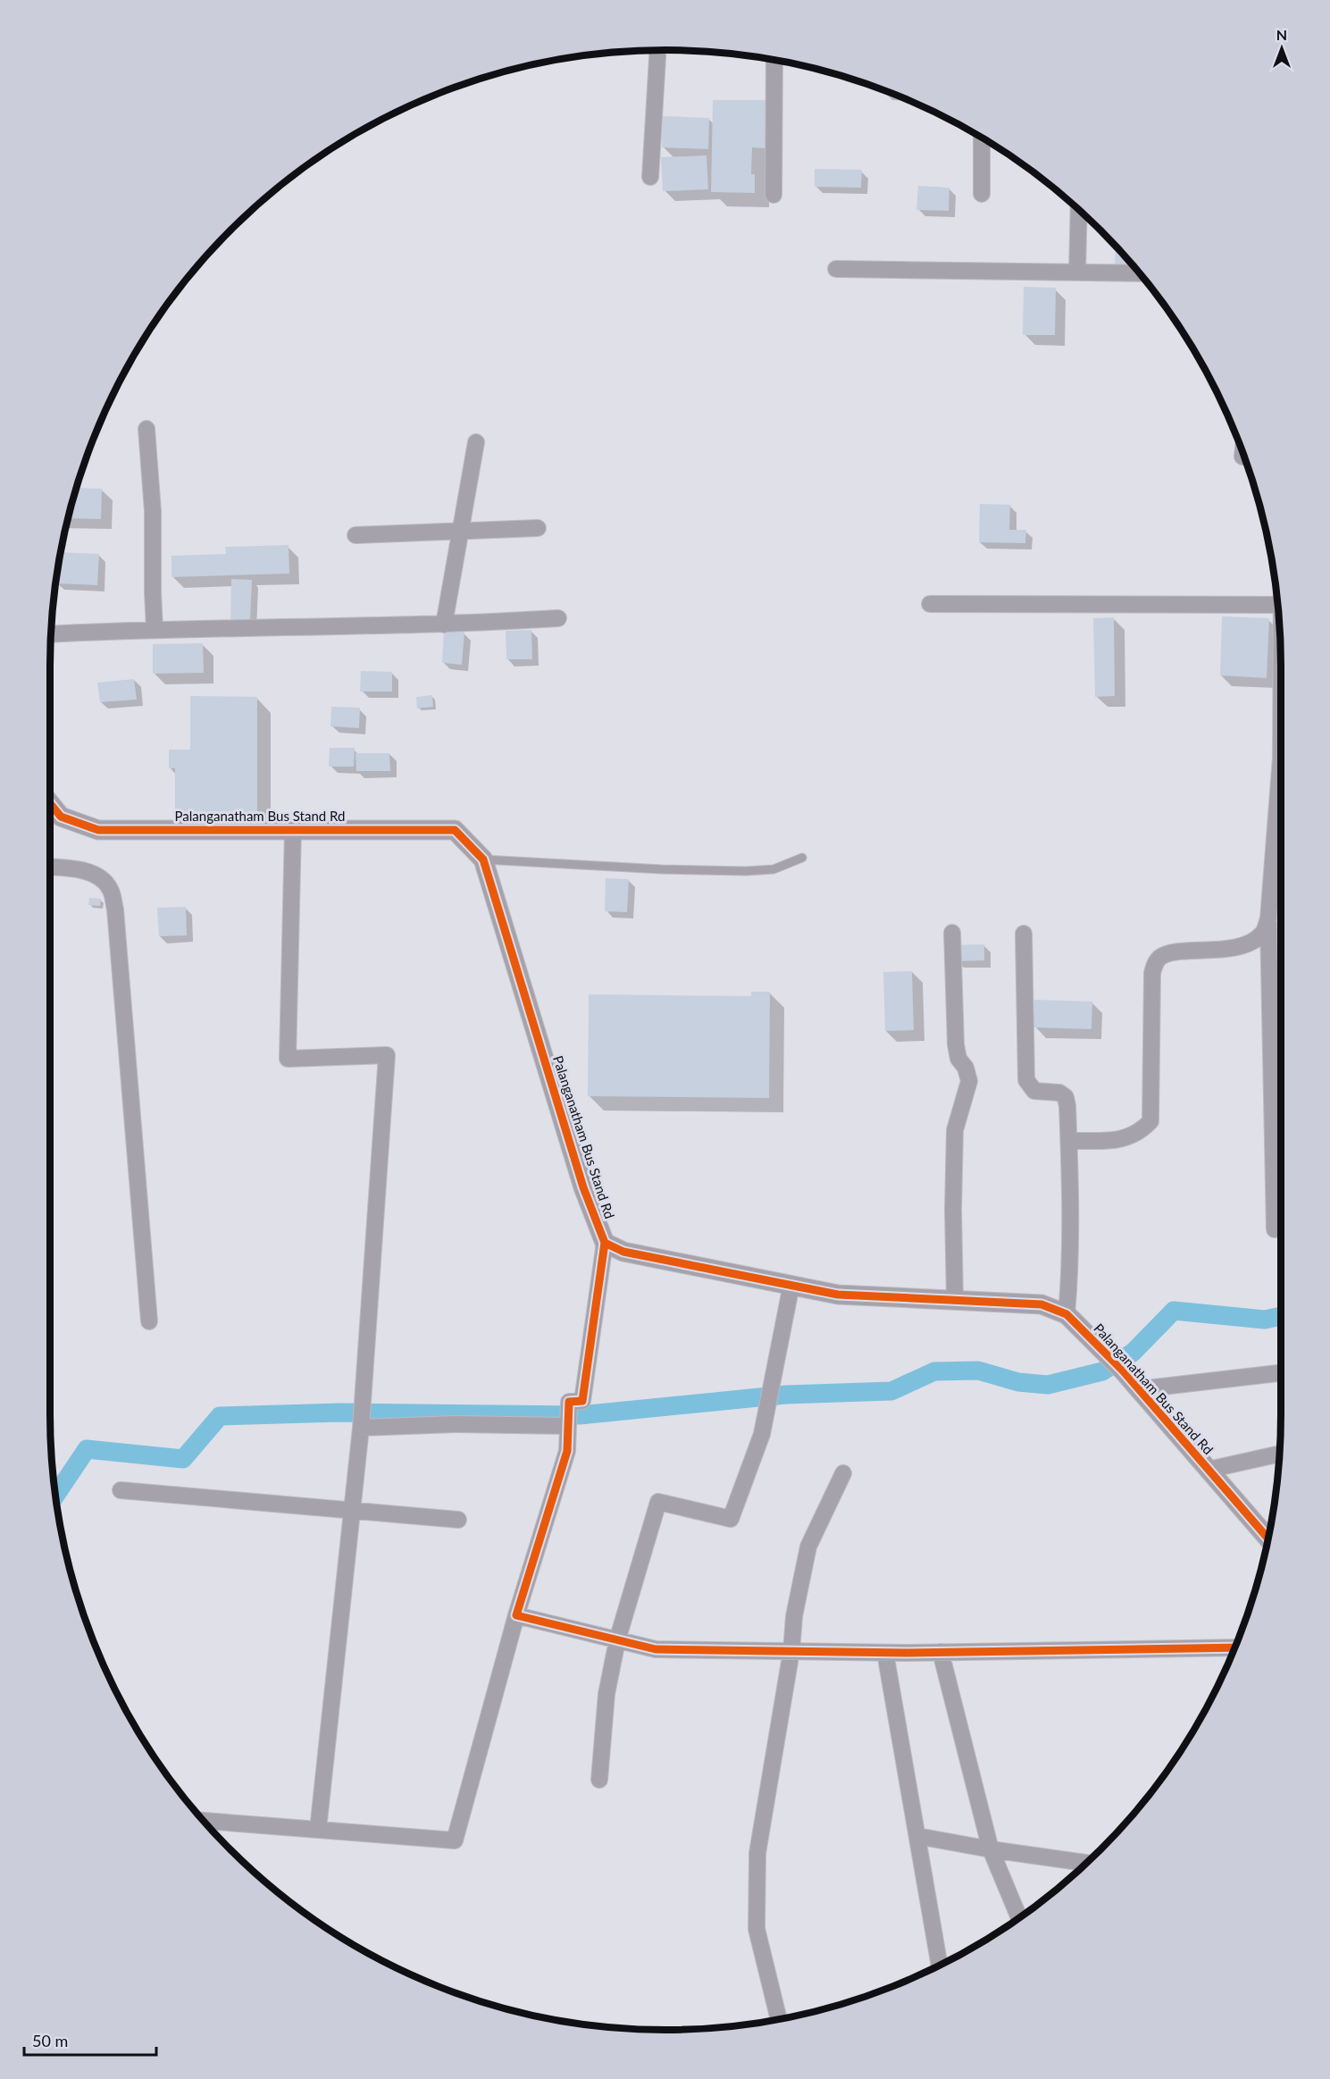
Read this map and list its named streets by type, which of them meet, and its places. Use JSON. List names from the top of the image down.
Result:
{
  "streets": {
    "street": ["Palanganatham Bus Stand Rd"]
  },
  "scale_bar": "50 m",
  "north": "top"
}
